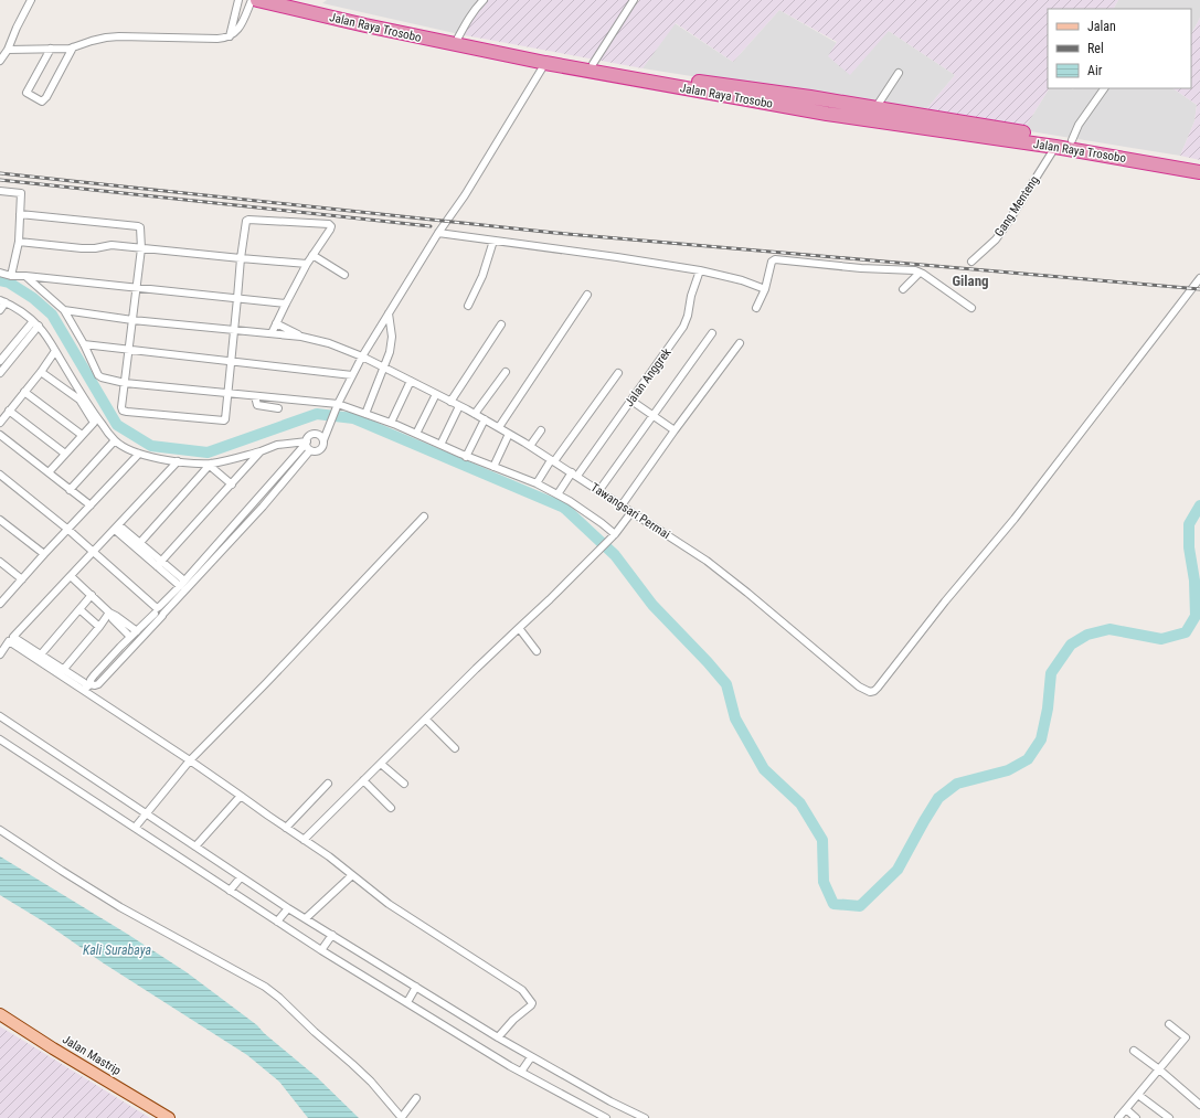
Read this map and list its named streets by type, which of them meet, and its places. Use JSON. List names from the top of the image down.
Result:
{
  "streets": {
    "highway": ["Jalan Raya Trosobo"],
    "main road": ["Jalan Mastrip"],
    "street": ["Gang Menteng", "Jalan Anggrek", "Tawangsari Permai"]
  },
  "crossings": [
    ["Jalan Raya Trosobo", "Gang Menteng"],
    ["Jalan Anggrek", "Tawangsari Permai"]
  ],
  "districts": ["Gilang"],
  "water": ["Kali Surabaya"],
  "legend": ["Jalan", "Rel", "Air"]
}
